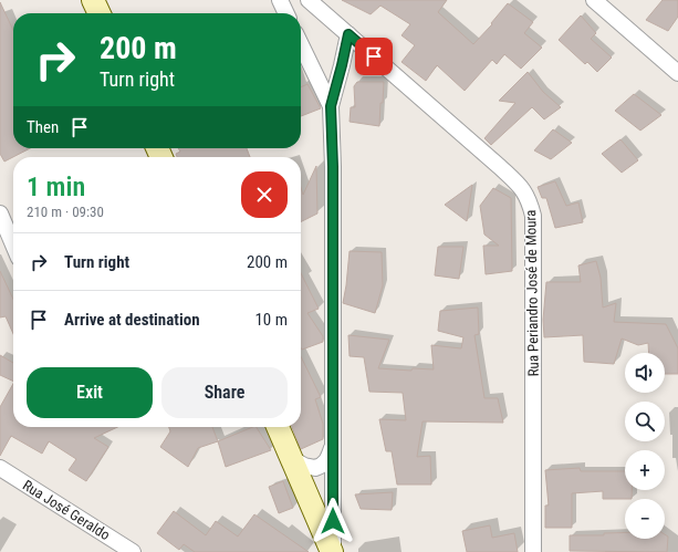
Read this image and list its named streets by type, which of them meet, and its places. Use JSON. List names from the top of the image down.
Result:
{
  "streets": {
    "street": ["Rua Periandro José de Moura", "Rua José Geraldo"]
  },
  "page": {
    "turn": ["200 m", "Turn right"],
    "then": "Then",
    "heading": ["1 min", "210 m · 09:30"],
    "list": [
      {
        "name": "Turn right",
        "value": "200 m"
      },
      {
        "name": "Arrive at destination",
        "value": "10 m"
      }
    ],
    "map_buttons": ["+", "−"],
    "buttons": ["Exit", "Share"]
  }
}
